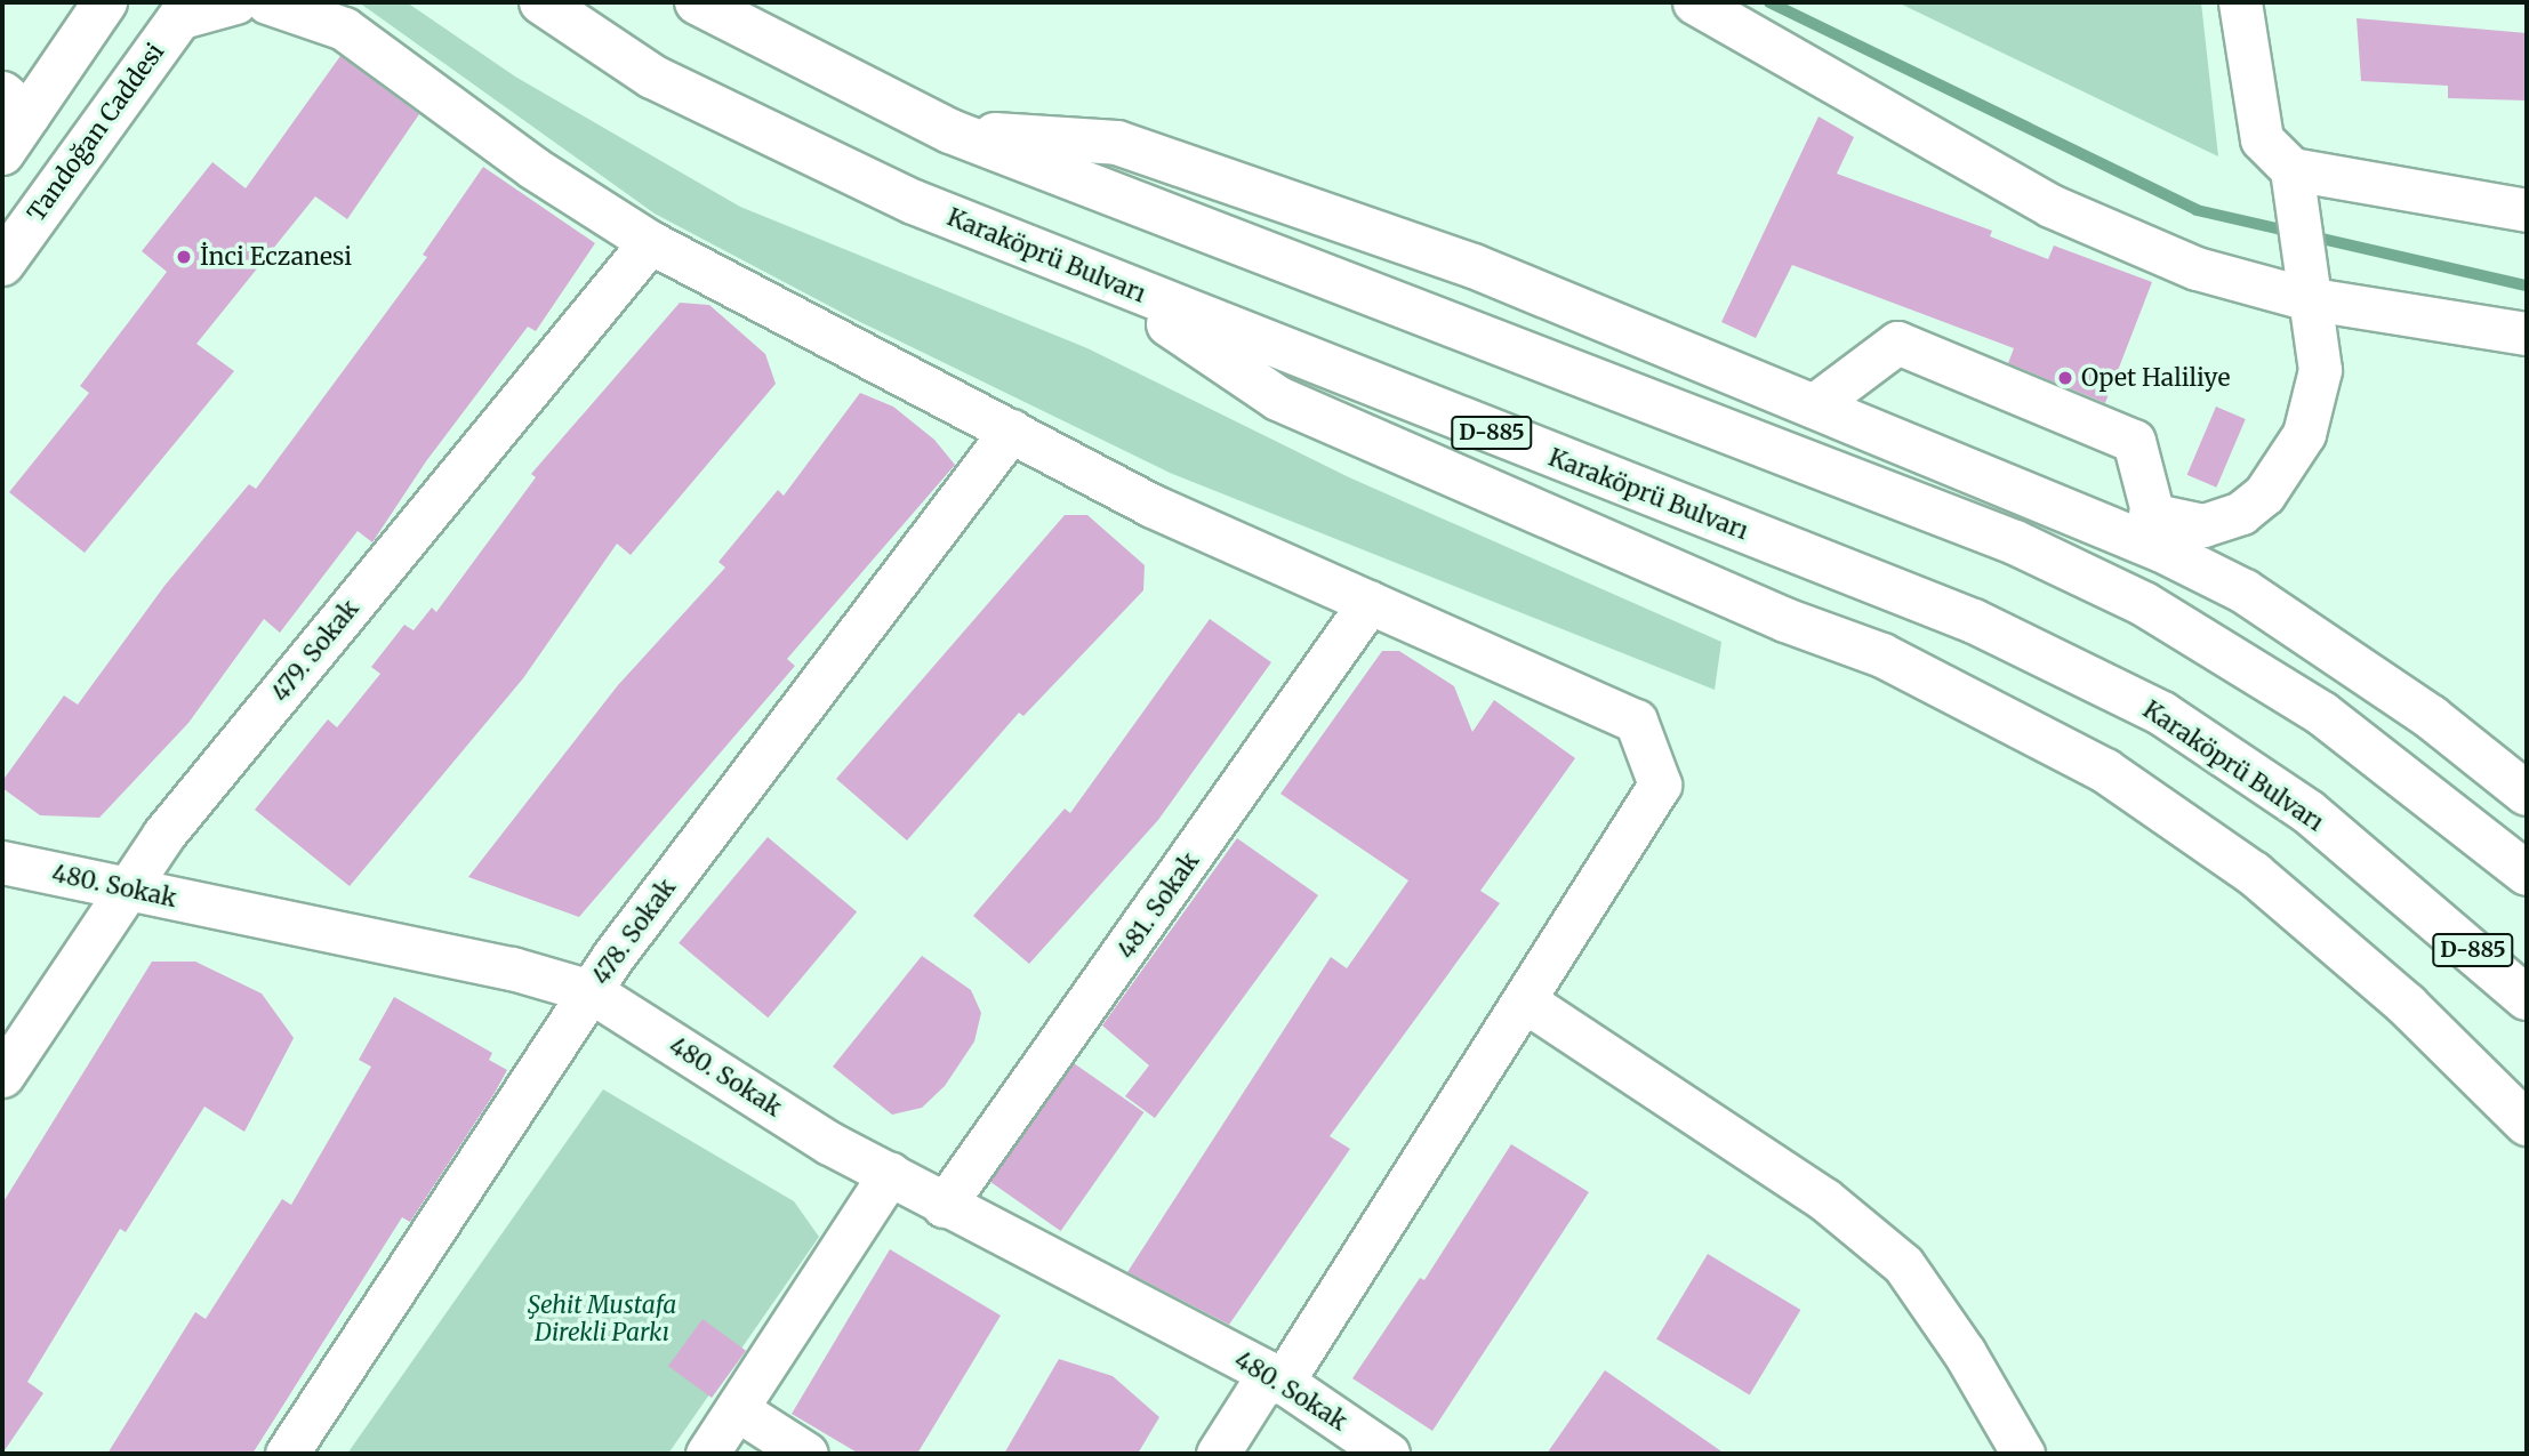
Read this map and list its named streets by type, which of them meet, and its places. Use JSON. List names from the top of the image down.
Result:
{
  "streets": {
    "main road": ["Tandoğan Caddesi", "Karaköprü Bulvarı", "D-885"],
    "street": [
      "479. Sokak",
      "480. Sokak",
      "481. Sokak",
      "478. Sokak"
    ]
  },
  "crossings": [
    ["479. Sokak", "480. Sokak"],
    ["480. Sokak", "481. Sokak"],
    ["480. Sokak", "478. Sokak"]
  ],
  "parks": ["Şehit Mustafa Direkli Parkı"],
  "places": ["İnci Eczanesi", "Opet Haliliye"]
}
